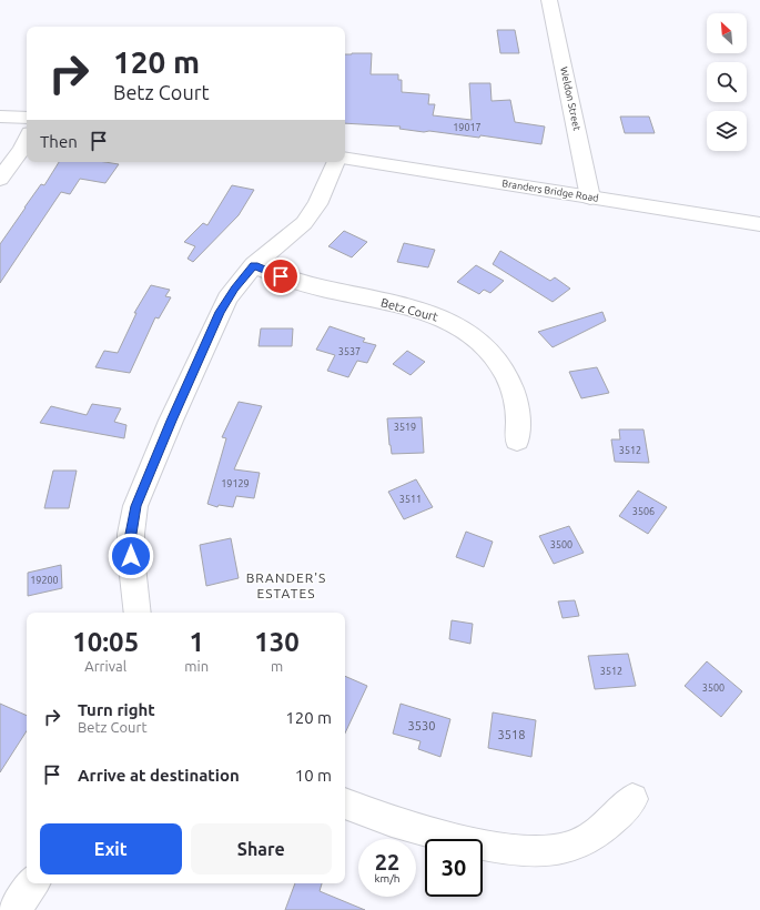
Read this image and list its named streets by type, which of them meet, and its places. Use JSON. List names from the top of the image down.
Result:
{
  "streets": {
    "street": ["Weldon Street", "Branders Bridge Road", "Betz Court"]
  },
  "crossings": [
    ["Weldon Street", "Branders Bridge Road"]
  ],
  "districts": ["BRANDER'S ESTATES"],
  "house_numbers": [
    "19017",
    "3537",
    "3519",
    "3512",
    "19129",
    "3511",
    "3506",
    "3500",
    "19200",
    "3512",
    "3500",
    "3530",
    "3518"
  ],
  "north": "top left",
  "page": {
    "turn": ["120 m", "Betz Court"],
    "then": "Then",
    "eta": [
      "10:05",
      "Arrival",
      "1",
      "min",
      "130",
      "m"
    ],
    "list": [
      {
        "name": "Turn right",
        "note": "Betz Court",
        "value": "120 m"
      },
      {
        "name": "Arrive at destination",
        "value": "10 m"
      }
    ],
    "buttons": ["Exit", "Share"],
    "speed": "22 km/h",
    "limit": "30"
  }
}
